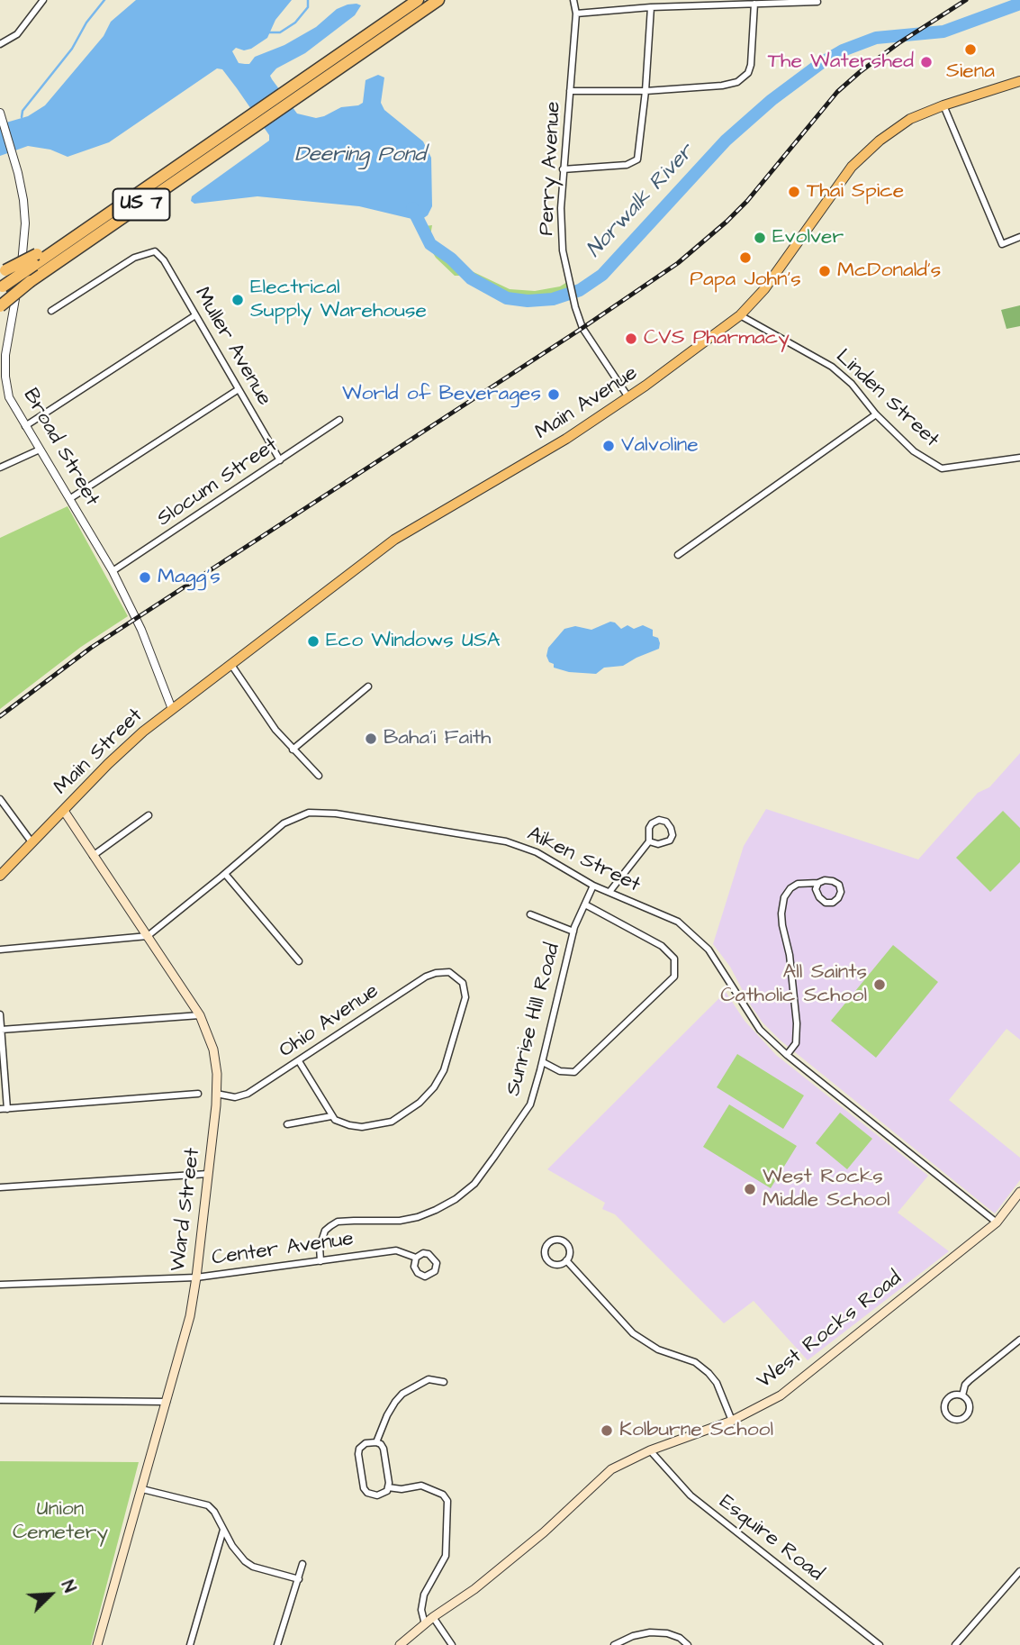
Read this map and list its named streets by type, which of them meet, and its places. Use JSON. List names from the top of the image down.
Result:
{
  "streets": {
    "highway": ["US 7"],
    "main road": [
      "Main Avenue",
      "Main Street",
      "Ward Street",
      "West Rocks Road"
    ],
    "street": [
      "Perry Avenue",
      "Muller Avenue",
      "Linden Street",
      "Broad Street",
      "Slocum Street",
      "Aiken Street",
      "Sunrise Hill Road",
      "Ohio Avenue",
      "Center Avenue",
      "Esquire Road"
    ]
  },
  "crossings": [
    ["Perry Avenue", "Main Avenue"],
    ["Muller Avenue", "Slocum Street"],
    ["Linden Street", "Main Avenue"],
    ["Main Avenue", "Main Street"],
    ["Broad Street", "Slocum Street"],
    ["Broad Street", "Main Street"],
    ["Main Street", "Ward Street"],
    ["Aiken Street", "Sunrise Hill Road"],
    ["Aiken Street", "Ward Street"],
    ["Aiken Street", "West Rocks Road"],
    ["Sunrise Hill Road", "Center Avenue"],
    ["Ohio Avenue", "Ward Street"],
    ["Ward Street", "Center Avenue"],
    ["West Rocks Road", "Esquire Road"]
  ],
  "water": ["Deering Pond", "Norwalk River"],
  "parks": ["Union Cemetery"],
  "places": [
    "Siena",
    "The Watershed",
    "Thai Spice",
    "Evolver",
    "Papa John's",
    "McDonald's",
    "Electrical Supply Warehouse",
    "CVS Pharmacy",
    "World of Beverages",
    "Valvoline",
    "Magg's",
    "Eco Windows USA",
    "Baha'i Faith",
    "All Saints Catholic School",
    "West Rocks Middle School",
    "Kolburne School"
  ],
  "north": "top right"
}
